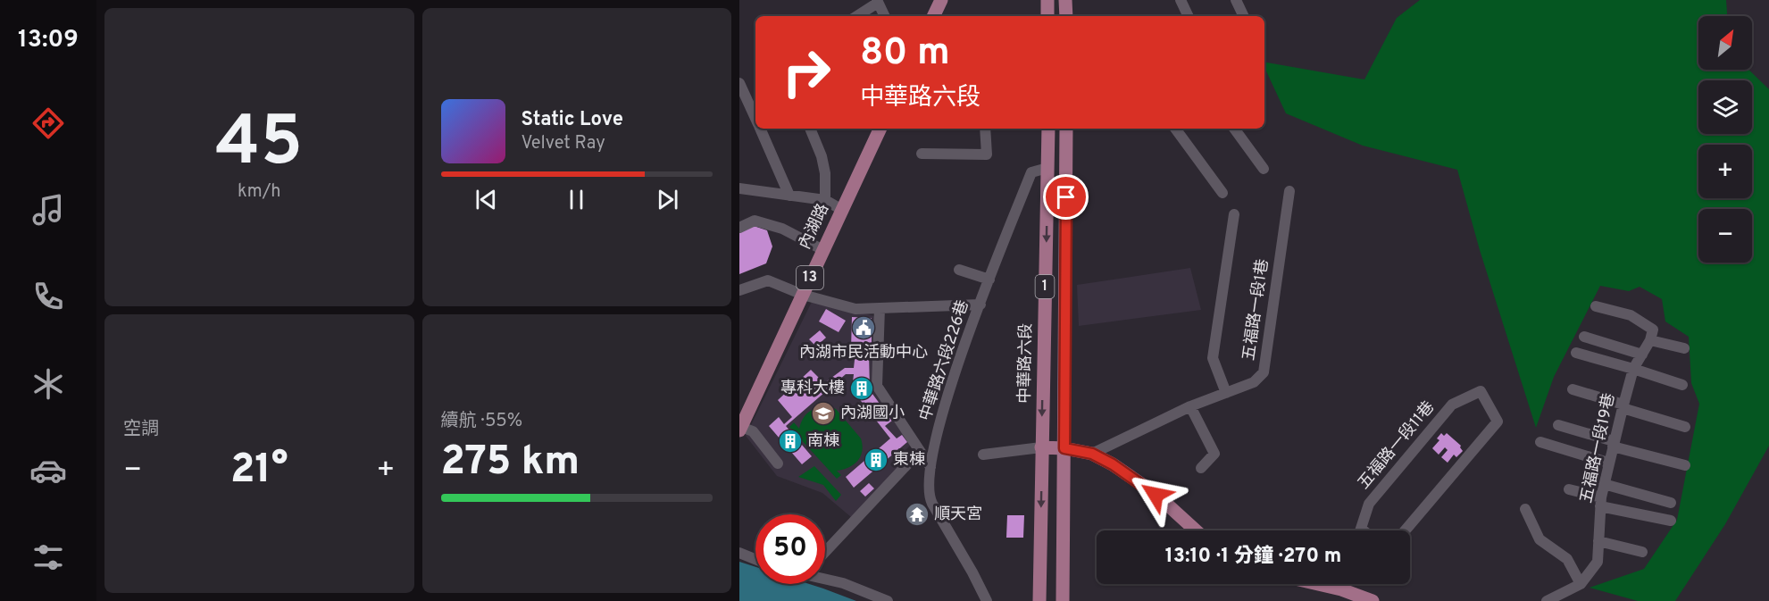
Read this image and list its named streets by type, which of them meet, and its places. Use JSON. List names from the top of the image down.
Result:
{
  "streets": {
    "main road": [
      "內湖路",
      "13",
      "1",
      "中華路六段"
    ],
    "street": [
      "五福路一段1巷",
      "中華路六段226巷",
      "五福路一段11巷",
      "五福路一段19巷"
    ]
  },
  "crossings": [
    ["中華路六段226巷", "中華路六段"]
  ],
  "places": {
    "public building": ["內湖市民活動中心"],
    "building": ["專科大樓", "南棟", "東棟"],
    "school or university": ["內湖國小"],
    "temple": ["順天宮"]
  },
  "north": "top right",
  "page": {
    "tabs": "13:09",
    "tile": [
      ["45", "km/h"],
      "空調",
      ["續航 · 55%", "275 km"]
    ],
    "map_buttons": ["+", "−"],
    "turn": ["80 m", "中華路六段"],
    "song": ["Static Love", "Velvet Ray"],
    "heat": ["−", "21°", "+"],
    "limit": "50",
    "trip": "13:10 · 1 分鐘 · 270 m"
  }
}
